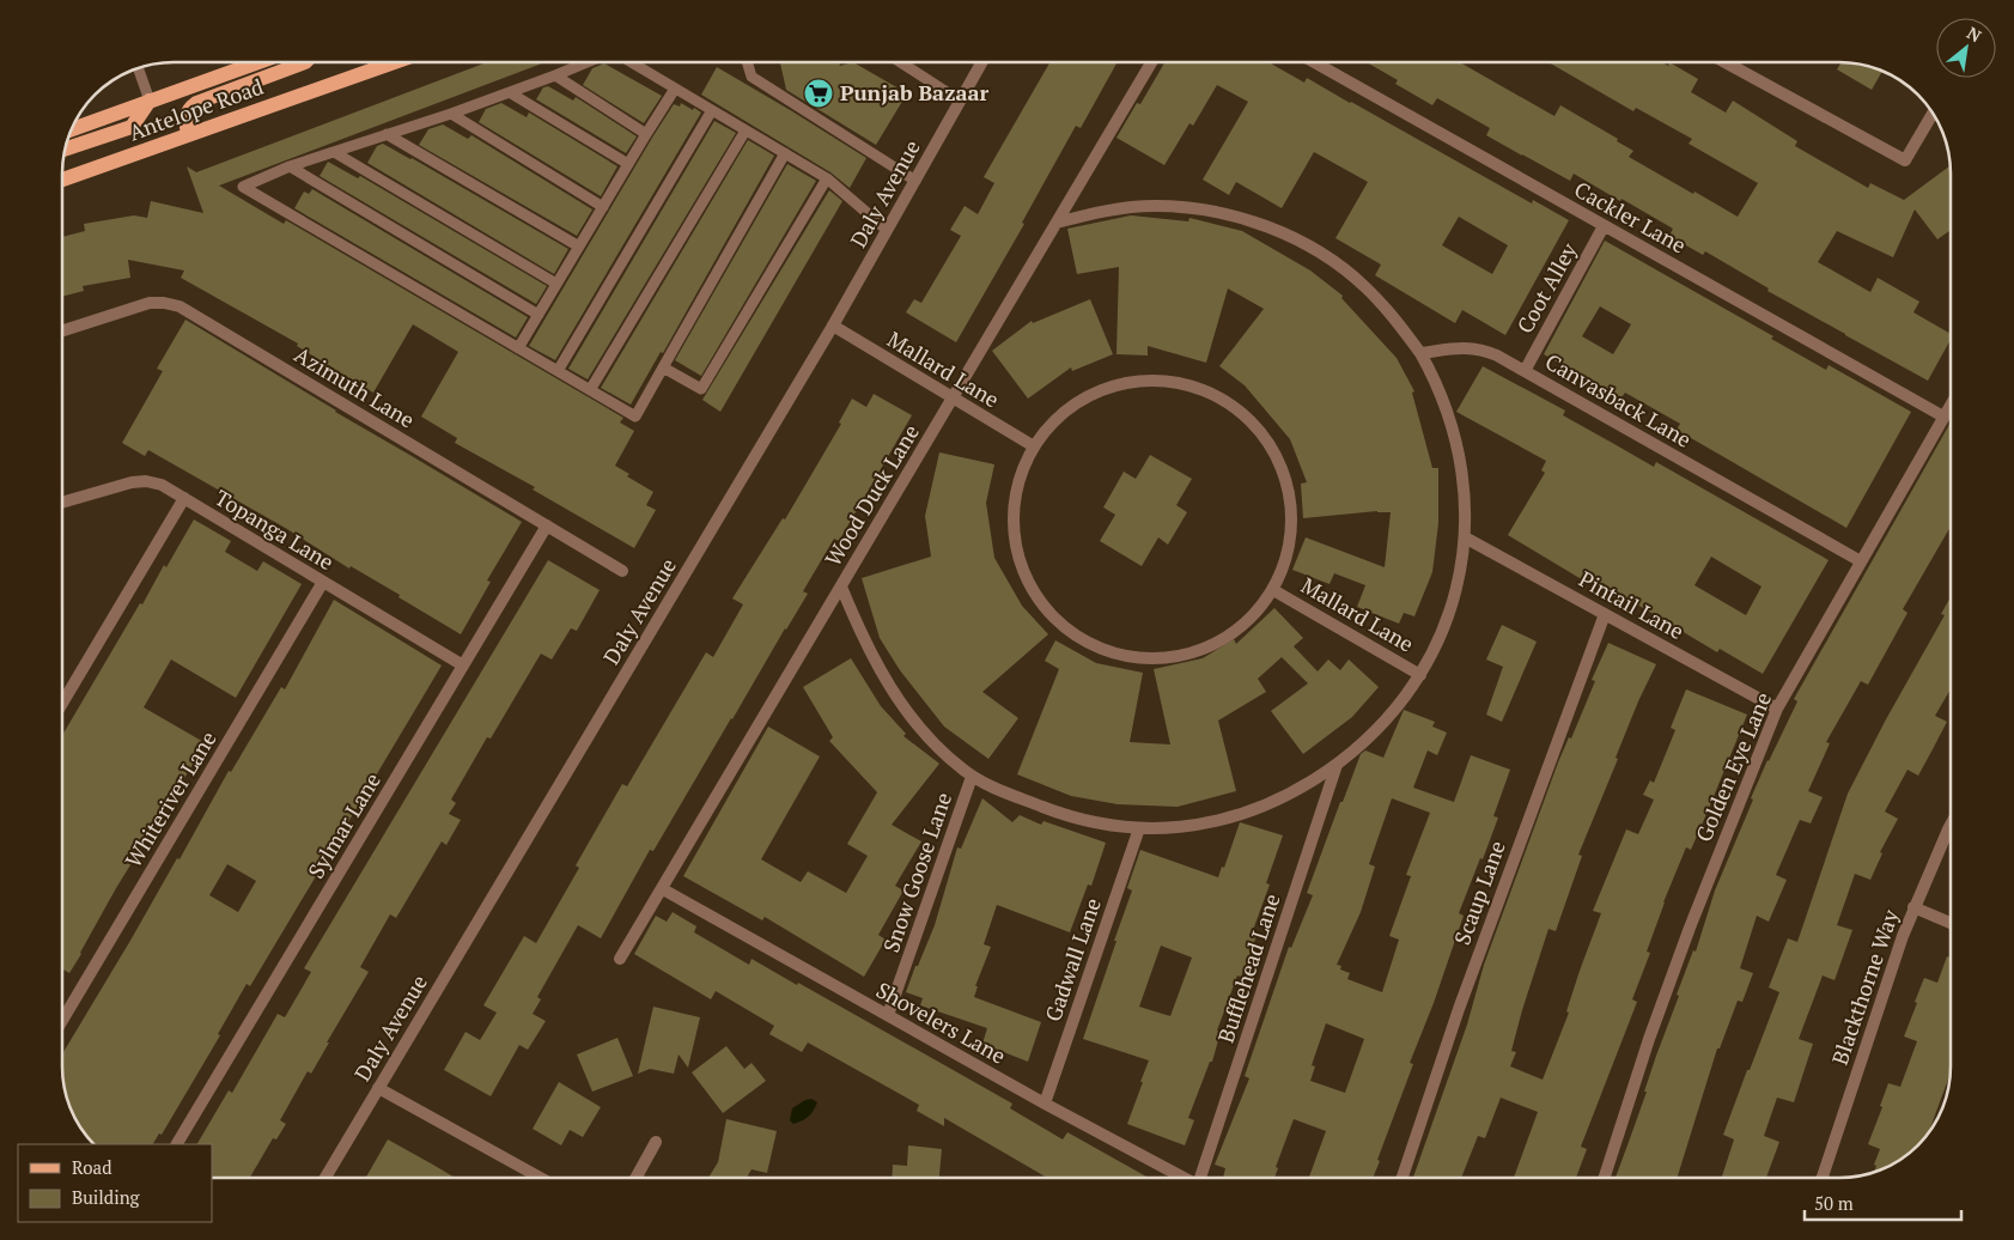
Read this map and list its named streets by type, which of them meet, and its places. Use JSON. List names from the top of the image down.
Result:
{
  "streets": {
    "main road": ["Antelope Road"],
    "street": [
      "Daly Avenue",
      "Cackler Lane",
      "Coot Alley",
      "Mallard Lane",
      "Azimuth Lane",
      "Canvasback Lane",
      "Wood Duck Lane",
      "Topanga Lane",
      "Pintail Lane",
      "Golden Eye Lane",
      "Whiteriver Lane",
      "Sylmar Lane",
      "Snow Goose Lane",
      "Scaup Lane",
      "Gadwall Lane",
      "Bufflehead Lane",
      "Blackthorne Way",
      "Shovelers Lane"
    ]
  },
  "crossings": [
    ["Daly Avenue", "Mallard Lane"],
    ["Cackler Lane", "Coot Alley"],
    ["Cackler Lane", "Golden Eye Lane"],
    ["Coot Alley", "Canvasback Lane"],
    ["Mallard Lane", "Wood Duck Lane"],
    ["Azimuth Lane", "Sylmar Lane"],
    ["Canvasback Lane", "Golden Eye Lane"],
    ["Wood Duck Lane", "Shovelers Lane"],
    ["Topanga Lane", "Whiteriver Lane"],
    ["Topanga Lane", "Sylmar Lane"],
    ["Pintail Lane", "Golden Eye Lane"],
    ["Pintail Lane", "Scaup Lane"],
    ["Snow Goose Lane", "Shovelers Lane"],
    ["Gadwall Lane", "Shovelers Lane"]
  ],
  "places": {
    "supermarket": ["Punjab Bazaar"]
  },
  "legend": ["Road", "Building"],
  "scale_bar": "50 m",
  "north": "top right"
}
